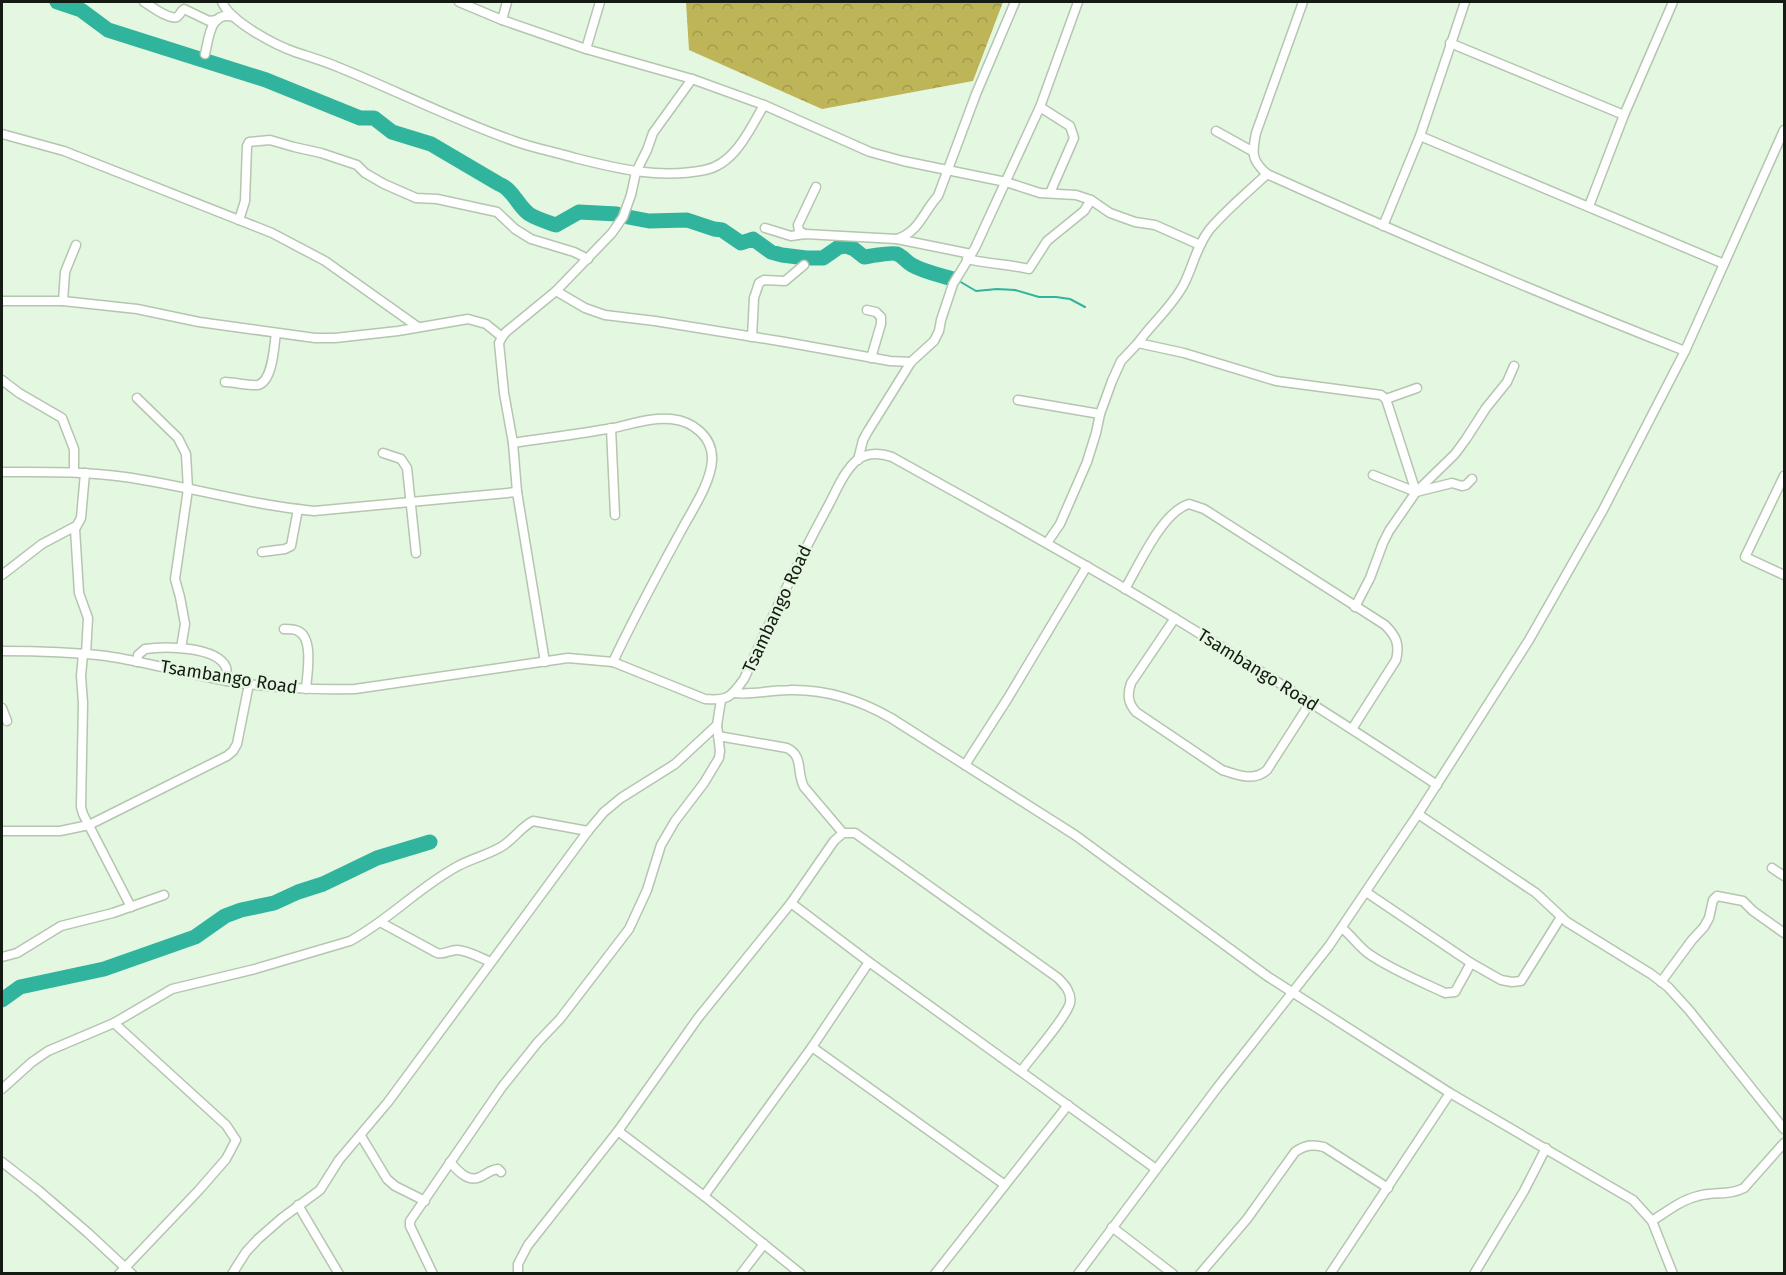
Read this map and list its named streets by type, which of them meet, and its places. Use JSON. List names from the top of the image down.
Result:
{
  "streets": {
    "street": ["Tsambango Road"]
  }
}
